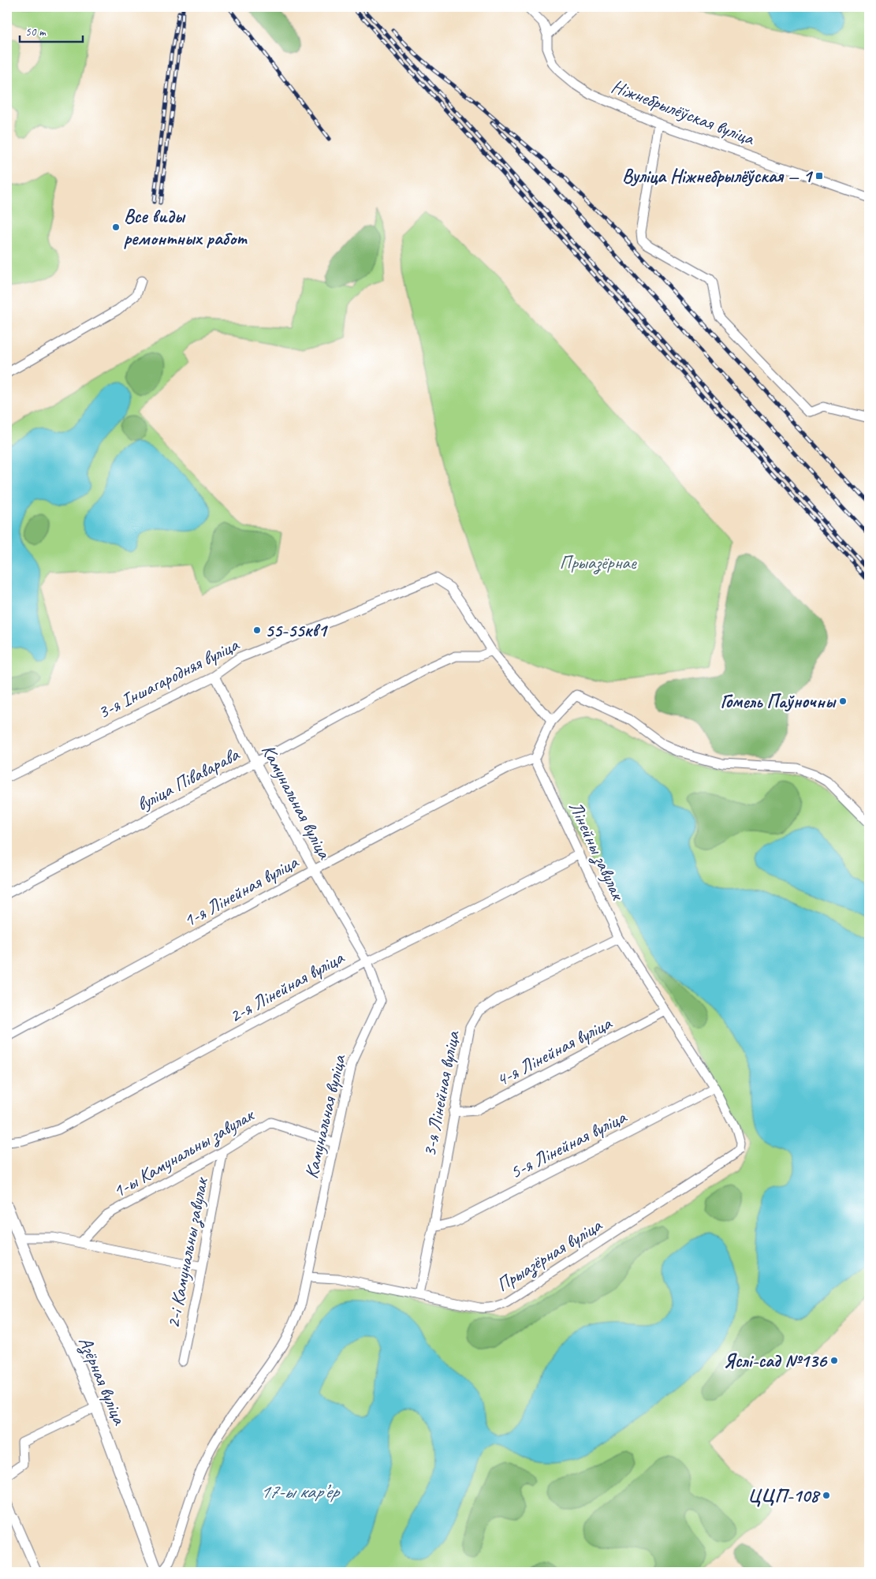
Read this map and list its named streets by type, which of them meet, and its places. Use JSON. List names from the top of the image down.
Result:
{
  "streets": {
    "street": [
      "Ніжнебрылёўская вуліца",
      "3-я Іншагародняя вуліца",
      "вуліца Піваварава",
      "Камунальная вуліца",
      "Лінейны завулак",
      "1-я Лінейная вуліца",
      "2-я Лінейная вуліца",
      "4-я Лінейная вуліца",
      "3-я Лінейная вуліца",
      "5-я Лінейная вуліца",
      "1-ы Камунальны завулак",
      "2-і Камунальны завулак",
      "Прыазёрная вуліца",
      "Азёрная вуліца"
    ]
  },
  "crossings": [
    ["3-я Іншагародняя вуліца", "вуліца Піваварава"],
    ["3-я Іншагародняя вуліца", "Камунальная вуліца"],
    ["вуліца Піваварава", "Камунальная вуліца"],
    ["Камунальная вуліца", "1-я Лінейная вуліца"],
    ["Камунальная вуліца", "2-я Лінейная вуліца"],
    ["Камунальная вуліца", "1-ы Камунальны завулак"],
    ["Камунальная вуліца", "Прыазёрная вуліца"],
    ["Лінейны завулак", "1-я Лінейная вуліца"],
    ["Лінейны завулак", "2-я Лінейная вуліца"],
    ["Лінейны завулак", "4-я Лінейная вуліца"],
    ["Лінейны завулак", "3-я Лінейная вуліца"],
    ["Лінейны завулак", "5-я Лінейная вуліца"],
    ["Лінейны завулак", "Прыазёрная вуліца"],
    ["4-я Лінейная вуліца", "3-я Лінейная вуліца"],
    ["3-я Лінейная вуліца", "5-я Лінейная вуліца"],
    ["3-я Лінейная вуліца", "Прыазёрная вуліца"],
    ["1-ы Камунальны завулак", "2-і Камунальны завулак"]
  ],
  "water": ["17-ы кар’ер"],
  "parks": ["Прыазёрнае"],
  "places": {
    "transit": ["Вуліца Ніжнебрылёўская — 1"],
    "other": [
      "Все виды ремонтных работ",
      "55-55кв1",
      "Гомель Паўночны",
      "Яслі-сад №136",
      "ЦЦП-108"
    ]
  },
  "scale_bar": "50 m"
}
